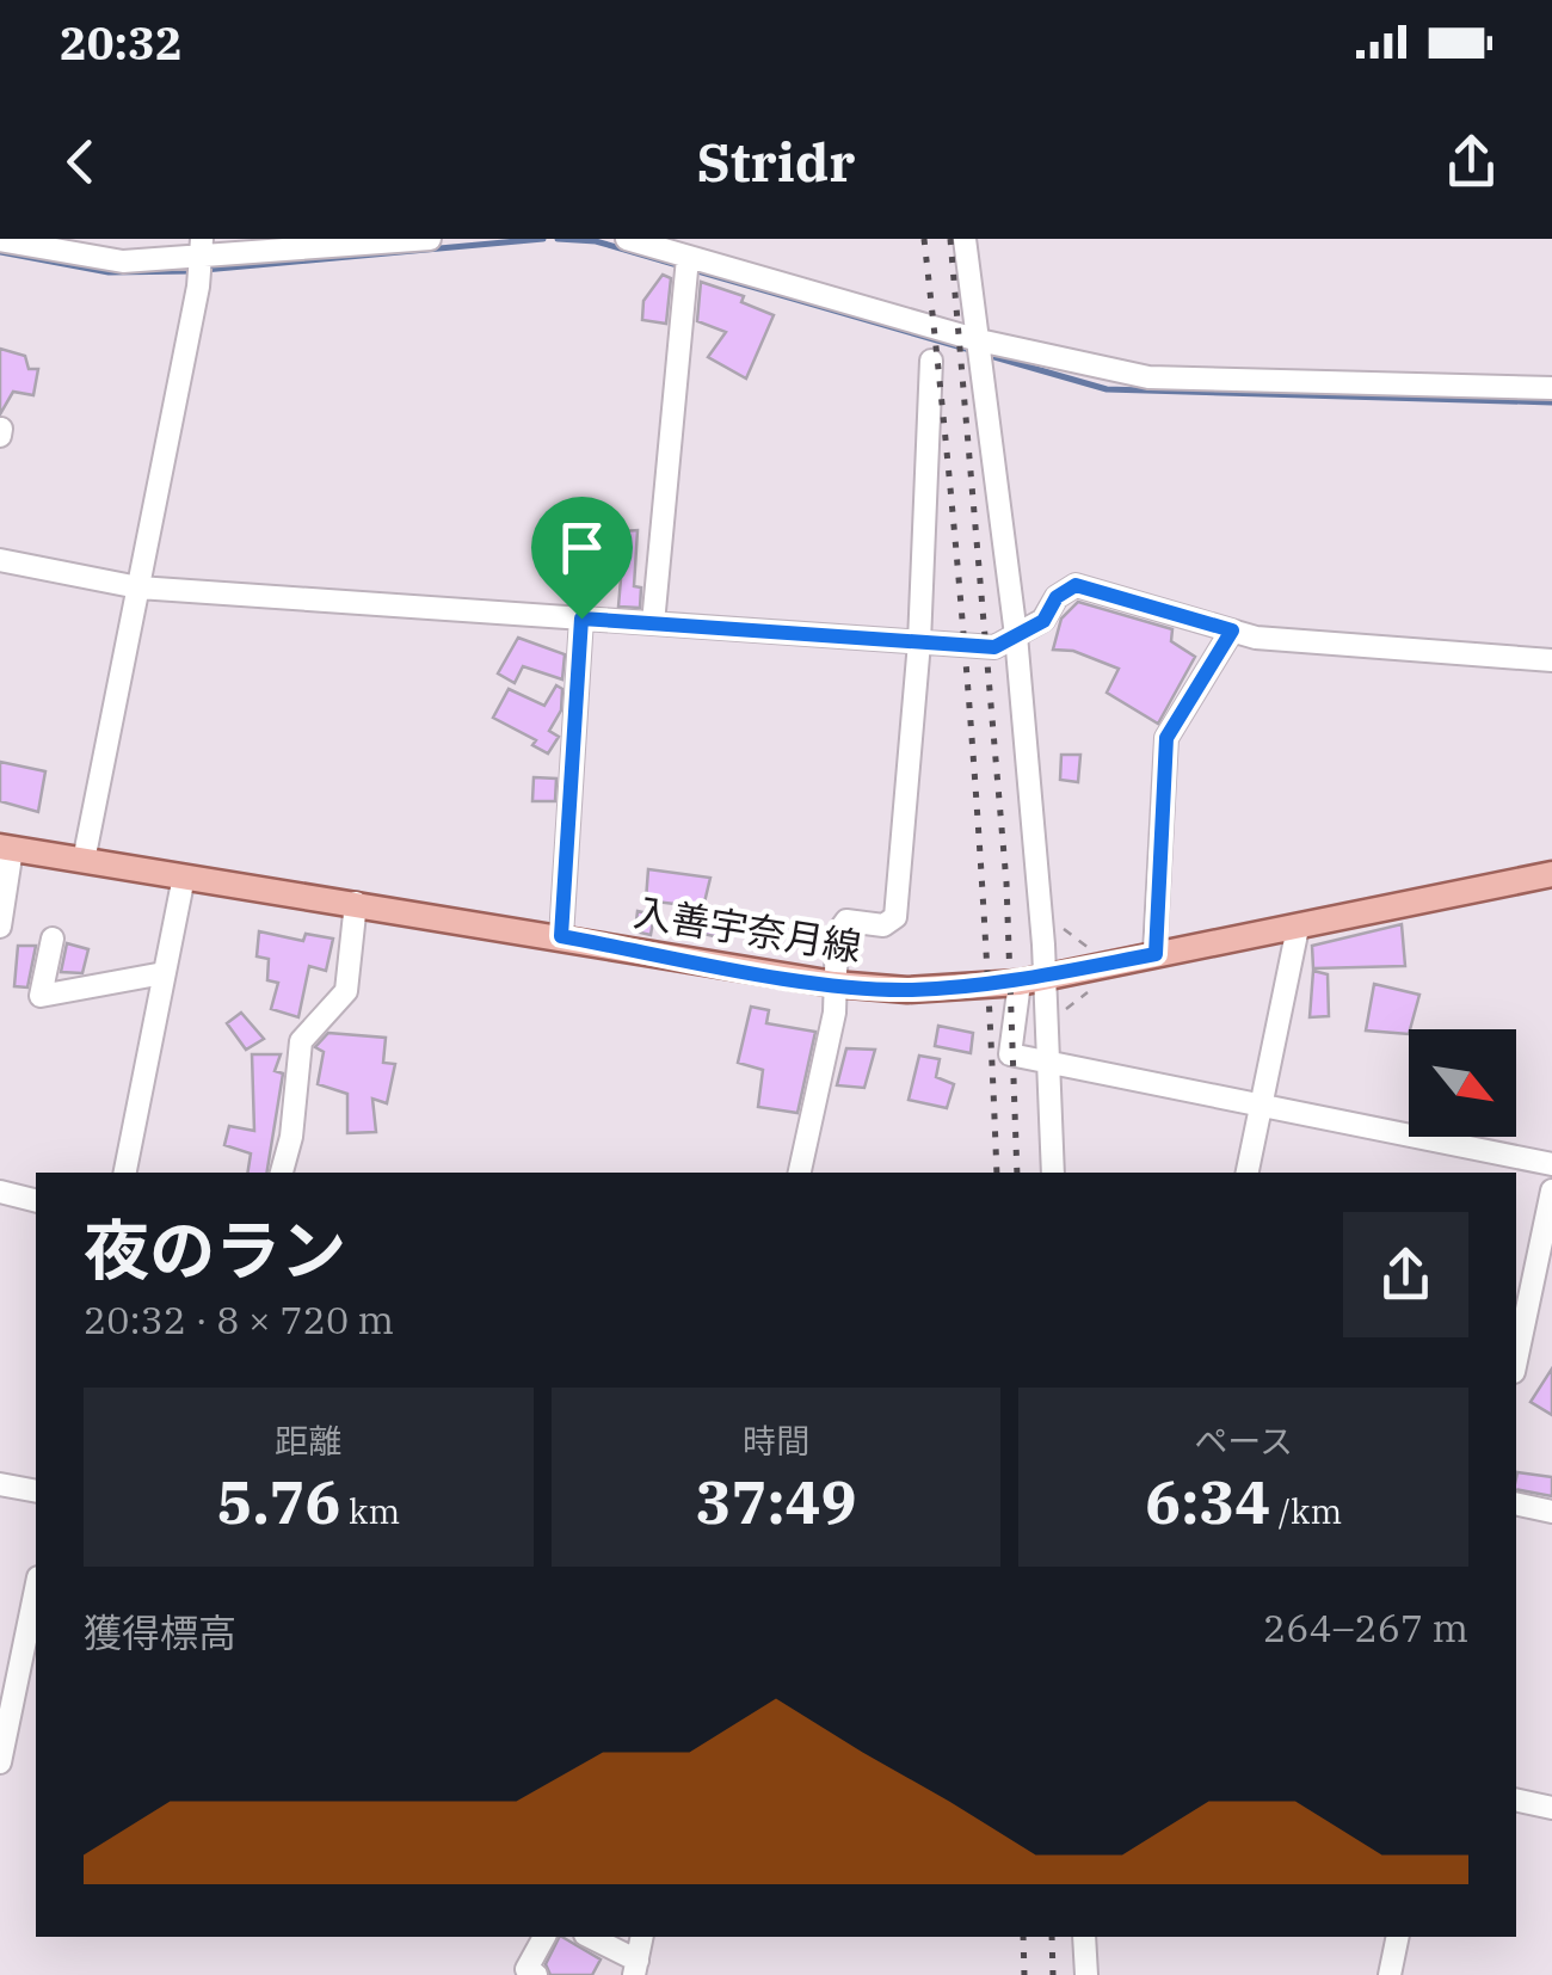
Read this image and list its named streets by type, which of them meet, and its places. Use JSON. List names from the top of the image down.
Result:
{
  "streets": {
    "main road": ["入善宇奈月線"]
  },
  "north": "bottom right",
  "page": {
    "status": "20:32",
    "header": "Stridr",
    "heading": ["夜のラン", "20:32 · 8 × 720 m"],
    "stats": [
      ["距離", "5.76 km"],
      ["時間", "37:49"],
      ["ペース", "6:34 /km"]
    ],
    "chart": ["獲得標高", "264–267 m"]
  }
}
